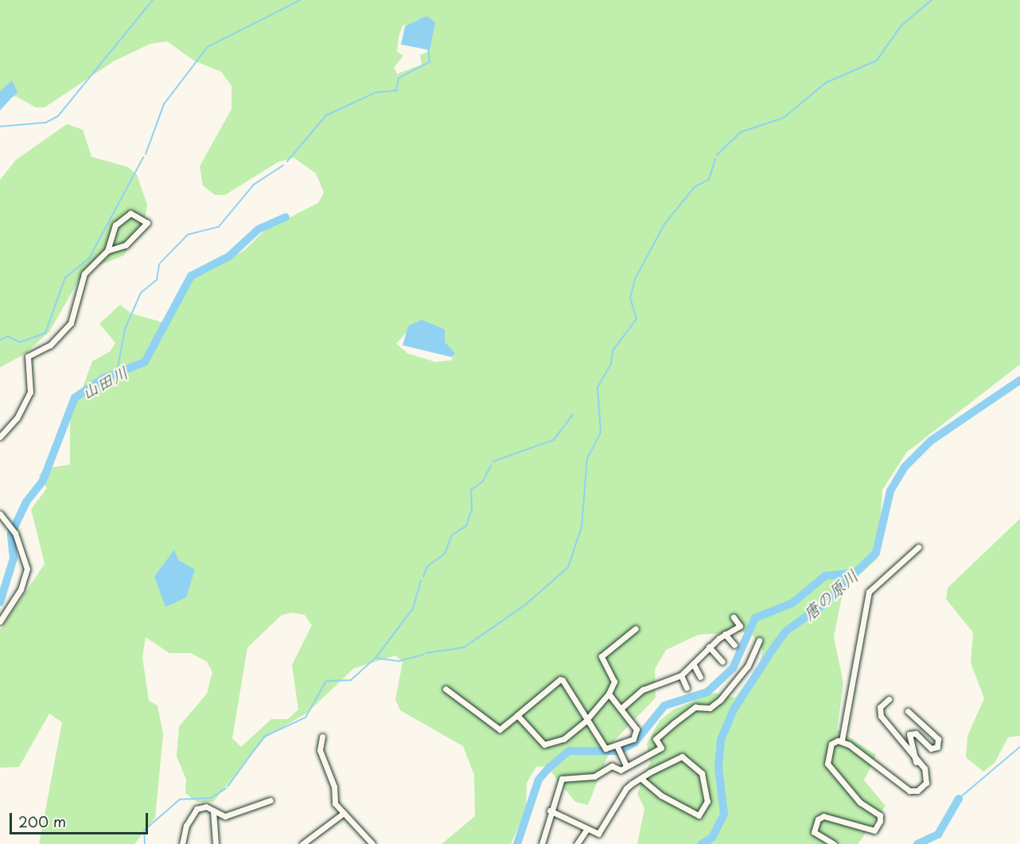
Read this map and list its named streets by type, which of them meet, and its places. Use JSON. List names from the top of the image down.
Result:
{
  "water": ["山田川", "唐の原川"],
  "scale_bar": "200 m"
}
